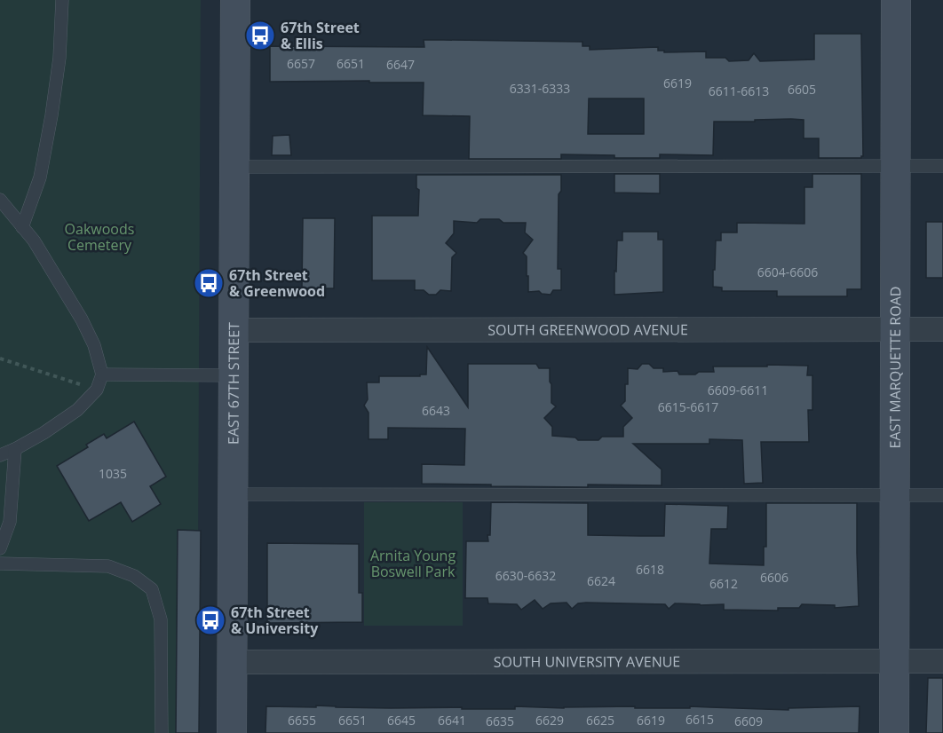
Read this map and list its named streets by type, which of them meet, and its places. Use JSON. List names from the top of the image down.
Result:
{
  "streets": {
    "street": [
      "SOUTH GREENWOOD AVENUE",
      "EAST MARQUETTE ROAD",
      "EAST 67TH STREET",
      "SOUTH UNIVERSITY AVENUE"
    ]
  },
  "crossings": [
    ["SOUTH GREENWOOD AVENUE", "EAST MARQUETTE ROAD"],
    ["SOUTH GREENWOOD AVENUE", "EAST 67TH STREET"],
    ["EAST MARQUETTE ROAD", "SOUTH UNIVERSITY AVENUE"],
    ["EAST 67TH STREET", "SOUTH UNIVERSITY AVENUE"]
  ],
  "parks": ["Oakwoods Cemetery", "Arnita Young Boswell Park"],
  "places": {
    "bus stop": ["67th Street & Ellis", "67th Street & Greenwood", "67th Street & University"]
  },
  "house_numbers": [
    "6657",
    "6651",
    "6647",
    "6619",
    "6331-6333",
    "6605",
    "6611-6613",
    "6604-6606",
    "6609-6611",
    "6615-6617",
    "6643",
    "1035",
    "6618",
    "6630-6632",
    "6606",
    "6624",
    "6612",
    "6615",
    "6655",
    "6651",
    "6645",
    "6641",
    "6629",
    "6625",
    "6619",
    "6635",
    "6609"
  ]
}
